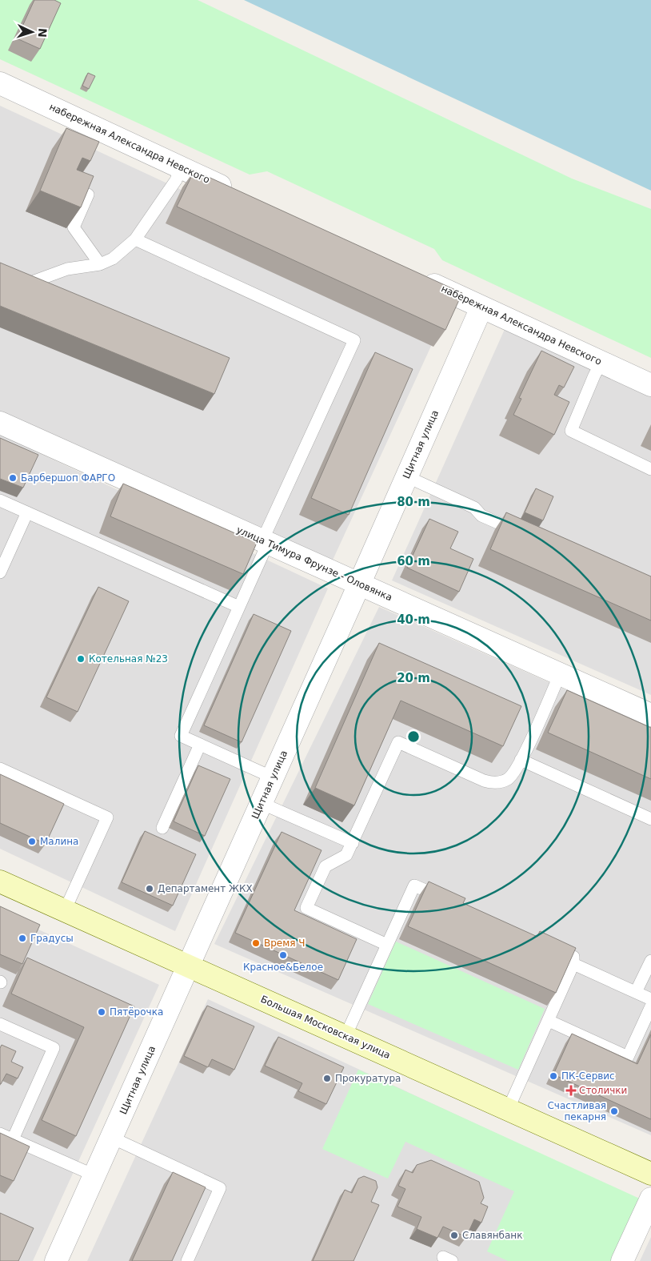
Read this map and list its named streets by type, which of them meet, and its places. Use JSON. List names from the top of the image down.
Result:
{
  "streets": {
    "main road": ["Большая Московская улица"],
    "street": ["набережная Александра Невского", "Щитная улица", "улица Тимура Фрунзе - Оловянка"]
  },
  "crossings": [
    ["набережная Александра Невского", "Щитная улица"],
    ["Щитная улица", "улица Тимура Фрунзе - Оловянка"],
    ["Щитная улица", "Большая Московская улица"]
  ],
  "places": {
    "other": [
      "Барбершоп ФАРГО",
      "Котельная №23",
      "Малина",
      "Департамент ЖКХ",
      "Градусы",
      "Время Ч",
      "Красное&Белое",
      "Пятёрочка",
      "ПК-Сервис",
      "Прокуратура",
      "Счастливая пекарня",
      "Славянбанк"
    ],
    "health": ["Столички"]
  },
  "north": "right",
  "rings": [
    "80 m",
    "60 m",
    "40 m",
    "20 m"
  ]
}
